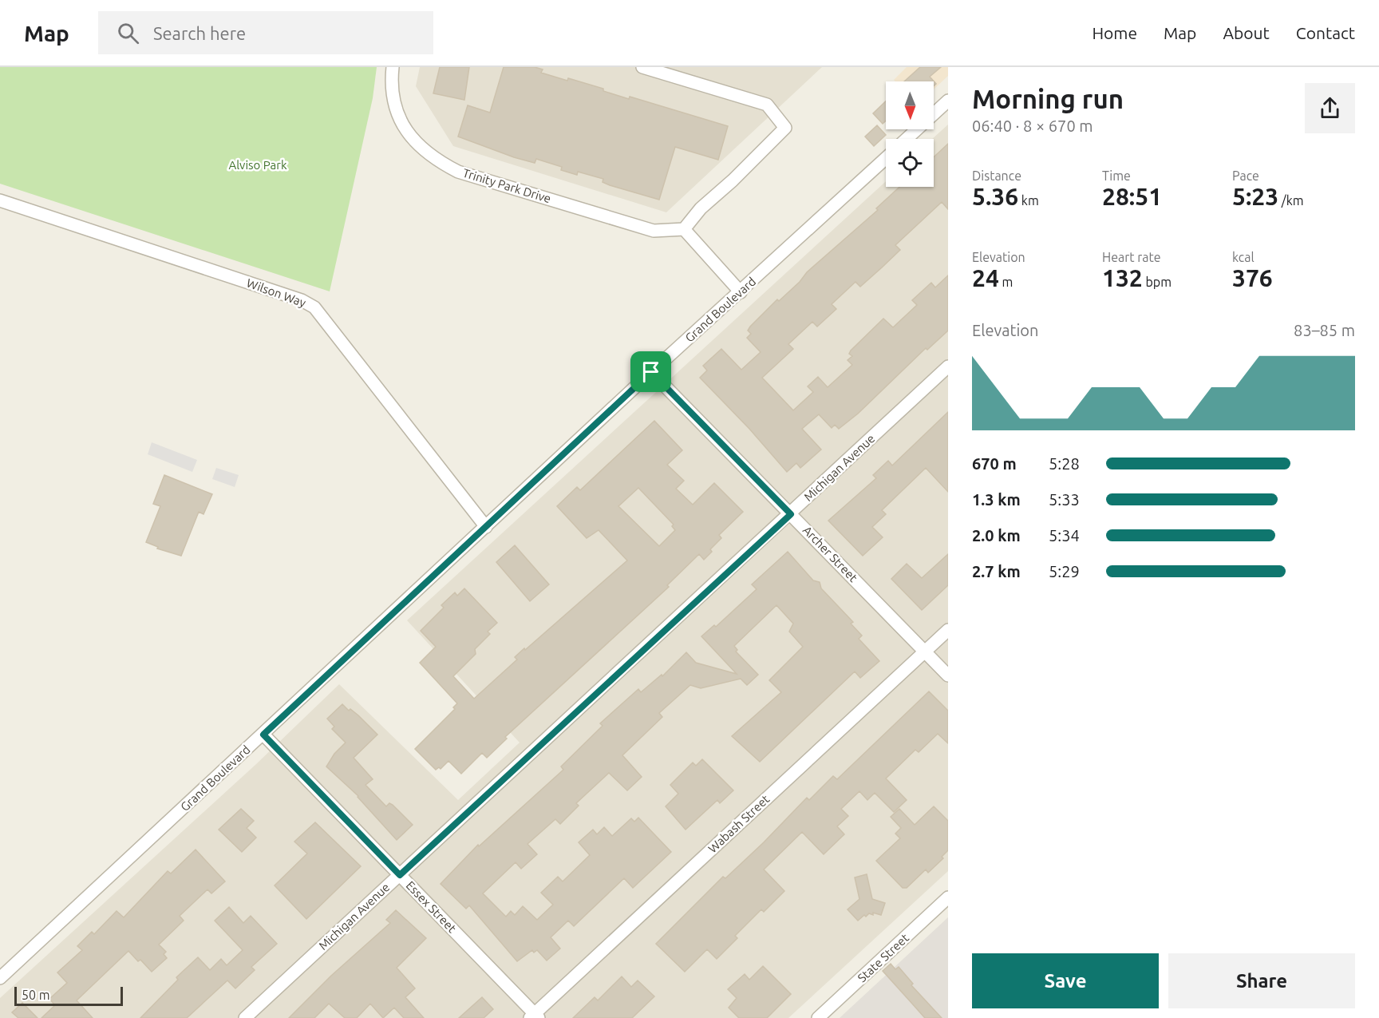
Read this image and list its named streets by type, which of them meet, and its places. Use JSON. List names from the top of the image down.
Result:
{
  "streets": {
    "street": [
      "Trinity Park Drive",
      "Wilson Way",
      "Grand Boulevard",
      "Michigan Avenue",
      "Archer Street",
      "Wabash Street",
      "Essex Street",
      "State Street"
    ]
  },
  "crossings": [
    ["Wilson Way", "Grand Boulevard"],
    ["Grand Boulevard", "Archer Street"],
    ["Grand Boulevard", "Essex Street"],
    ["Michigan Avenue", "Archer Street"],
    ["Michigan Avenue", "Essex Street"],
    ["Archer Street", "Wabash Street"],
    ["Wabash Street", "Essex Street"]
  ],
  "parks": ["Alviso Park"],
  "scale_bar": "50 m",
  "north": "bottom",
  "page": {
    "header": "Map",
    "search": "Search here",
    "nav": [
      "Home",
      "Map",
      "About",
      "Contact"
    ],
    "heading": ["Morning run", "06:40 · 8 × 670 m"],
    "stats": [
      ["Distance", "5.36 km"],
      ["Time", "28:51"],
      ["Pace", "5:23 /km"],
      ["Elevation", "24 m"],
      ["Heart rate", "132 bpm"],
      ["kcal", "376"]
    ],
    "chart": ["Elevation", "83–85 m"],
    "list": [
      {
        "name": "670 m",
        "note": "5:28"
      },
      {
        "name": "1.3 km",
        "note": "5:33"
      },
      {
        "name": "2.0 km",
        "note": "5:34"
      },
      {
        "name": "2.7 km",
        "note": "5:29"
      }
    ],
    "buttons": ["Save", "Share"],
    "scale": "50 m"
  }
}
